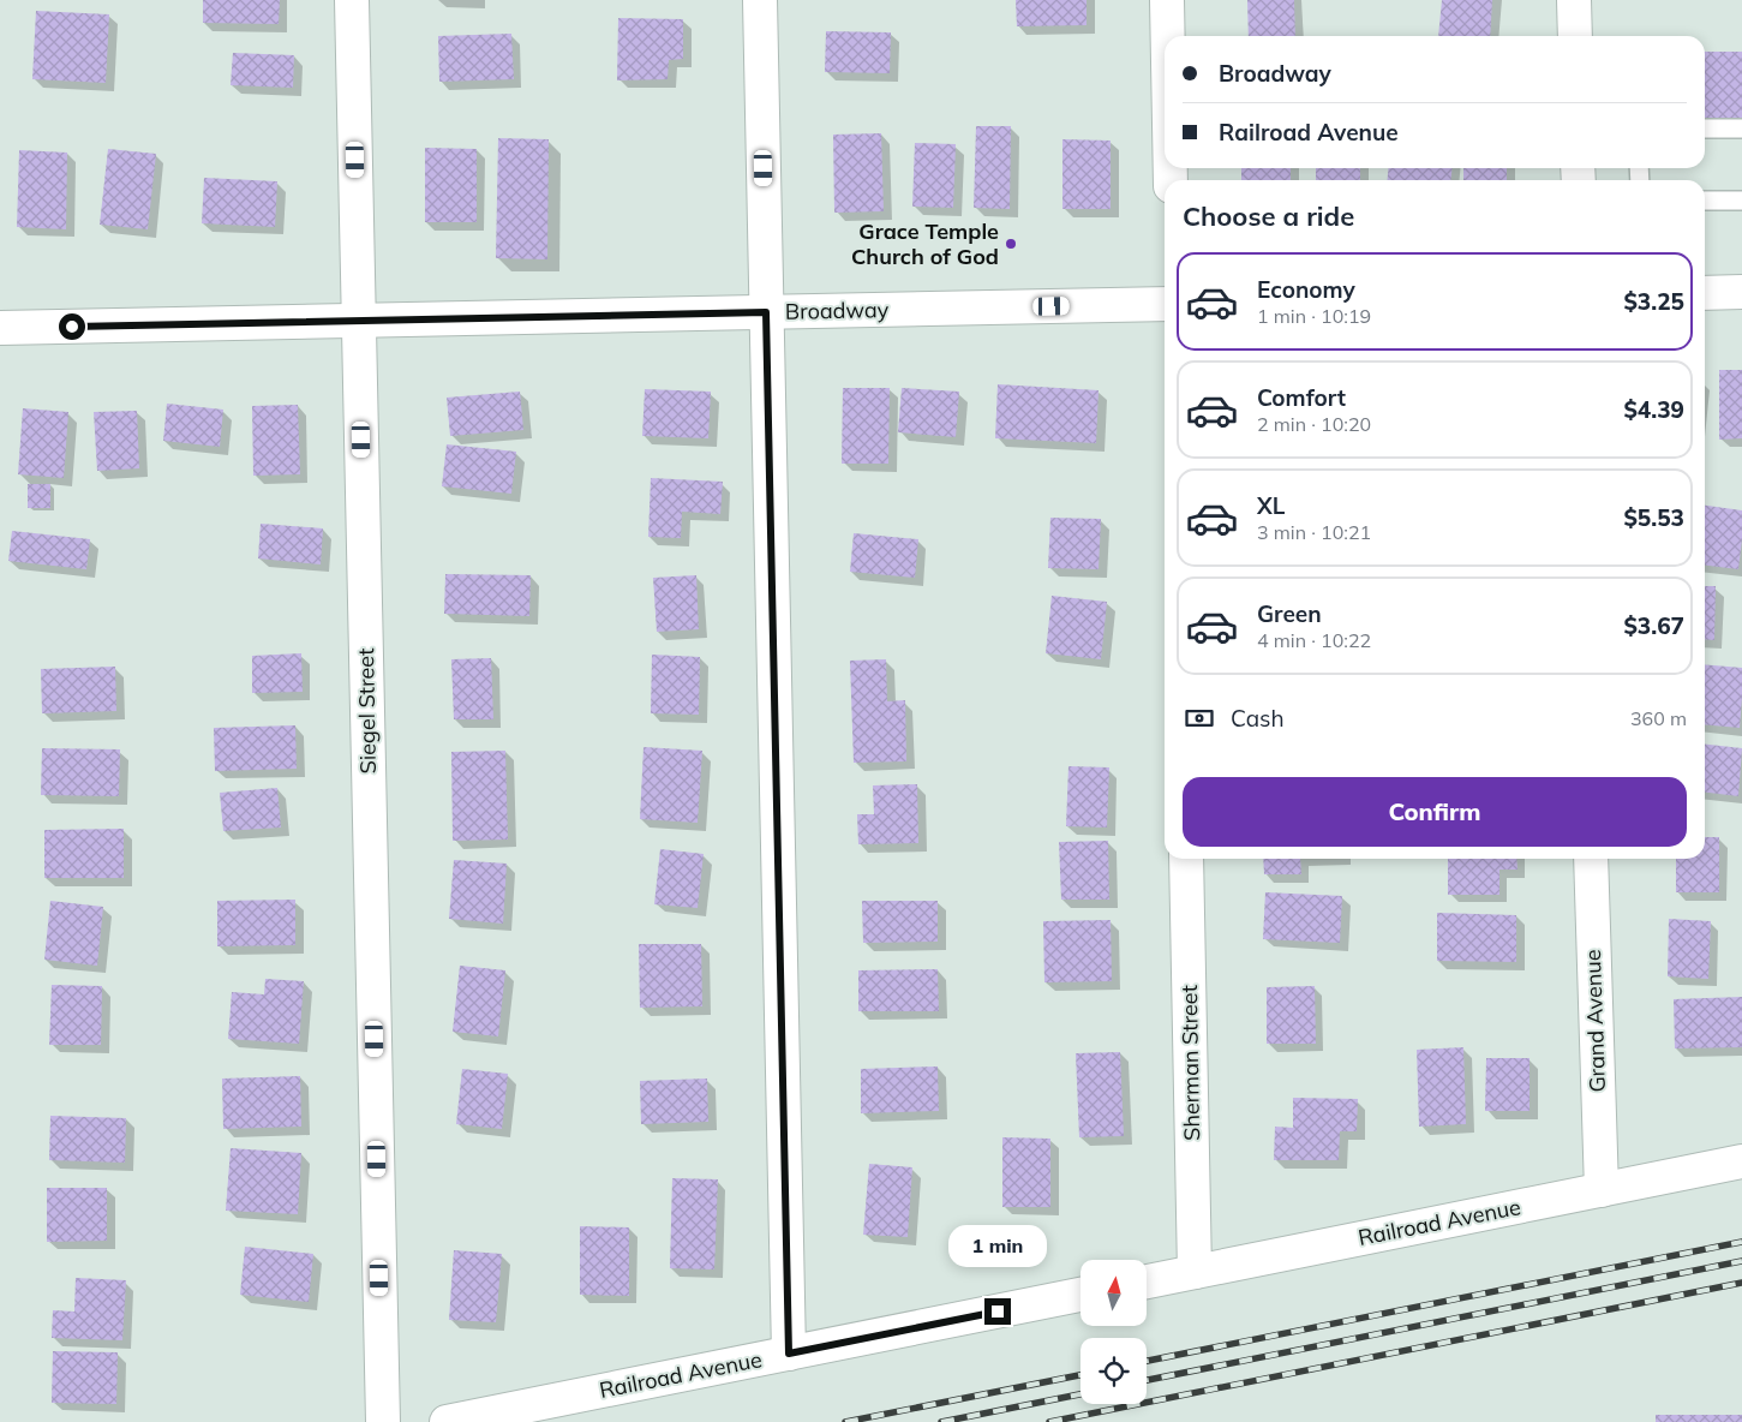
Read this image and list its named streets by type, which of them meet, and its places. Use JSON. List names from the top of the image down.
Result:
{
  "streets": {
    "street": [
      "Broadway",
      "Siegel Street",
      "Grand Avenue",
      "Sherman Street",
      "Railroad Avenue"
    ]
  },
  "crossings": [
    ["Broadway", "Siegel Street"],
    ["Grand Avenue", "Railroad Avenue"],
    ["Sherman Street", "Railroad Avenue"]
  ],
  "places": ["Grace Temple Church of God"],
  "north": "top",
  "page": {
    "banner": ["Broadway", "Railroad Avenue"],
    "heading": "Choose a ride",
    "list": [
      {
        "name": "Economy",
        "note": "1 min · 10:19",
        "value": "$3.25"
      },
      {
        "name": "Comfort",
        "note": "2 min · 10:20",
        "value": "$4.39"
      },
      {
        "name": "XL",
        "note": "3 min · 10:21",
        "value": "$5.53"
      },
      {
        "name": "Green",
        "note": "4 min · 10:22",
        "value": "$3.67"
      }
    ],
    "pay": ["Cash", "360 m"],
    "buttons": "Confirm",
    "bubble": "1 min"
  }
}
